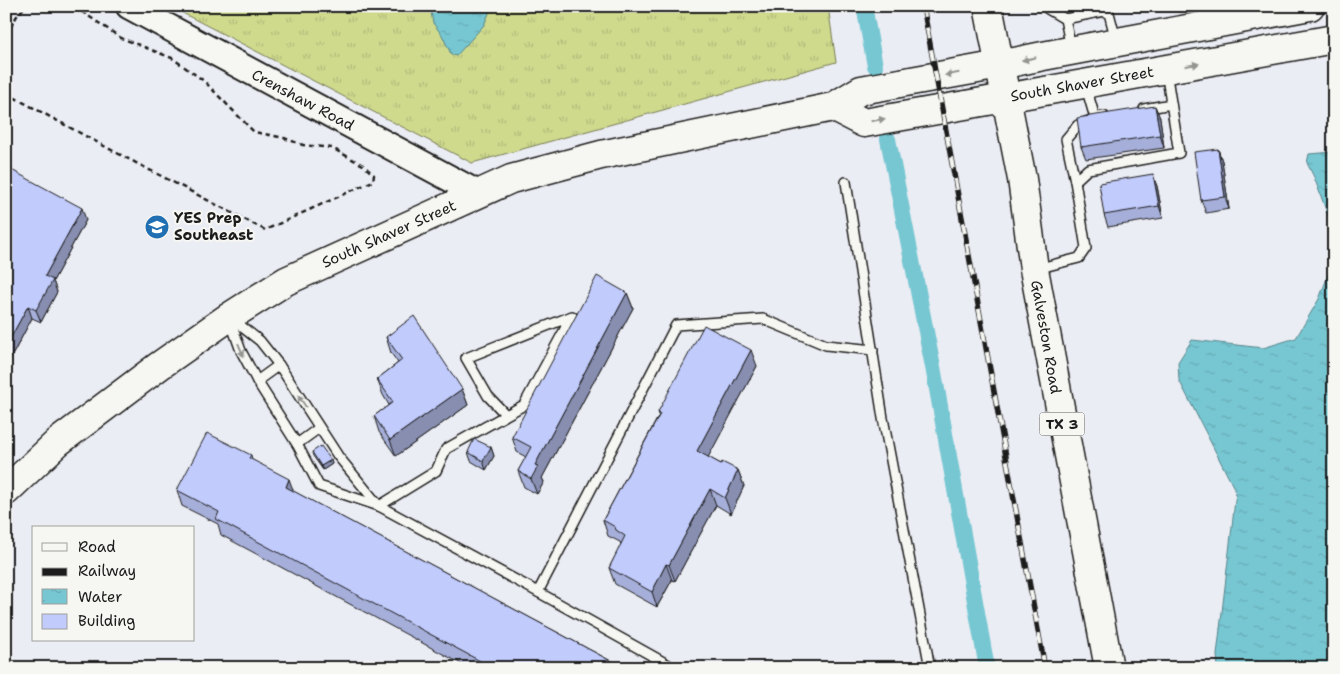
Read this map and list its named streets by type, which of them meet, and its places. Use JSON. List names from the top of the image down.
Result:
{
  "streets": {
    "main road": [
      "South Shaver Street",
      "Crenshaw Road",
      "Galveston Road",
      "TX 3"
    ]
  },
  "crossings": [
    ["South Shaver Street", "Crenshaw Road"],
    ["South Shaver Street", "Galveston Road"]
  ],
  "places": {
    "school or university": ["YES Prep Southeast"]
  },
  "legend": [
    "Road",
    "Railway",
    "Water",
    "Building"
  ]
}
